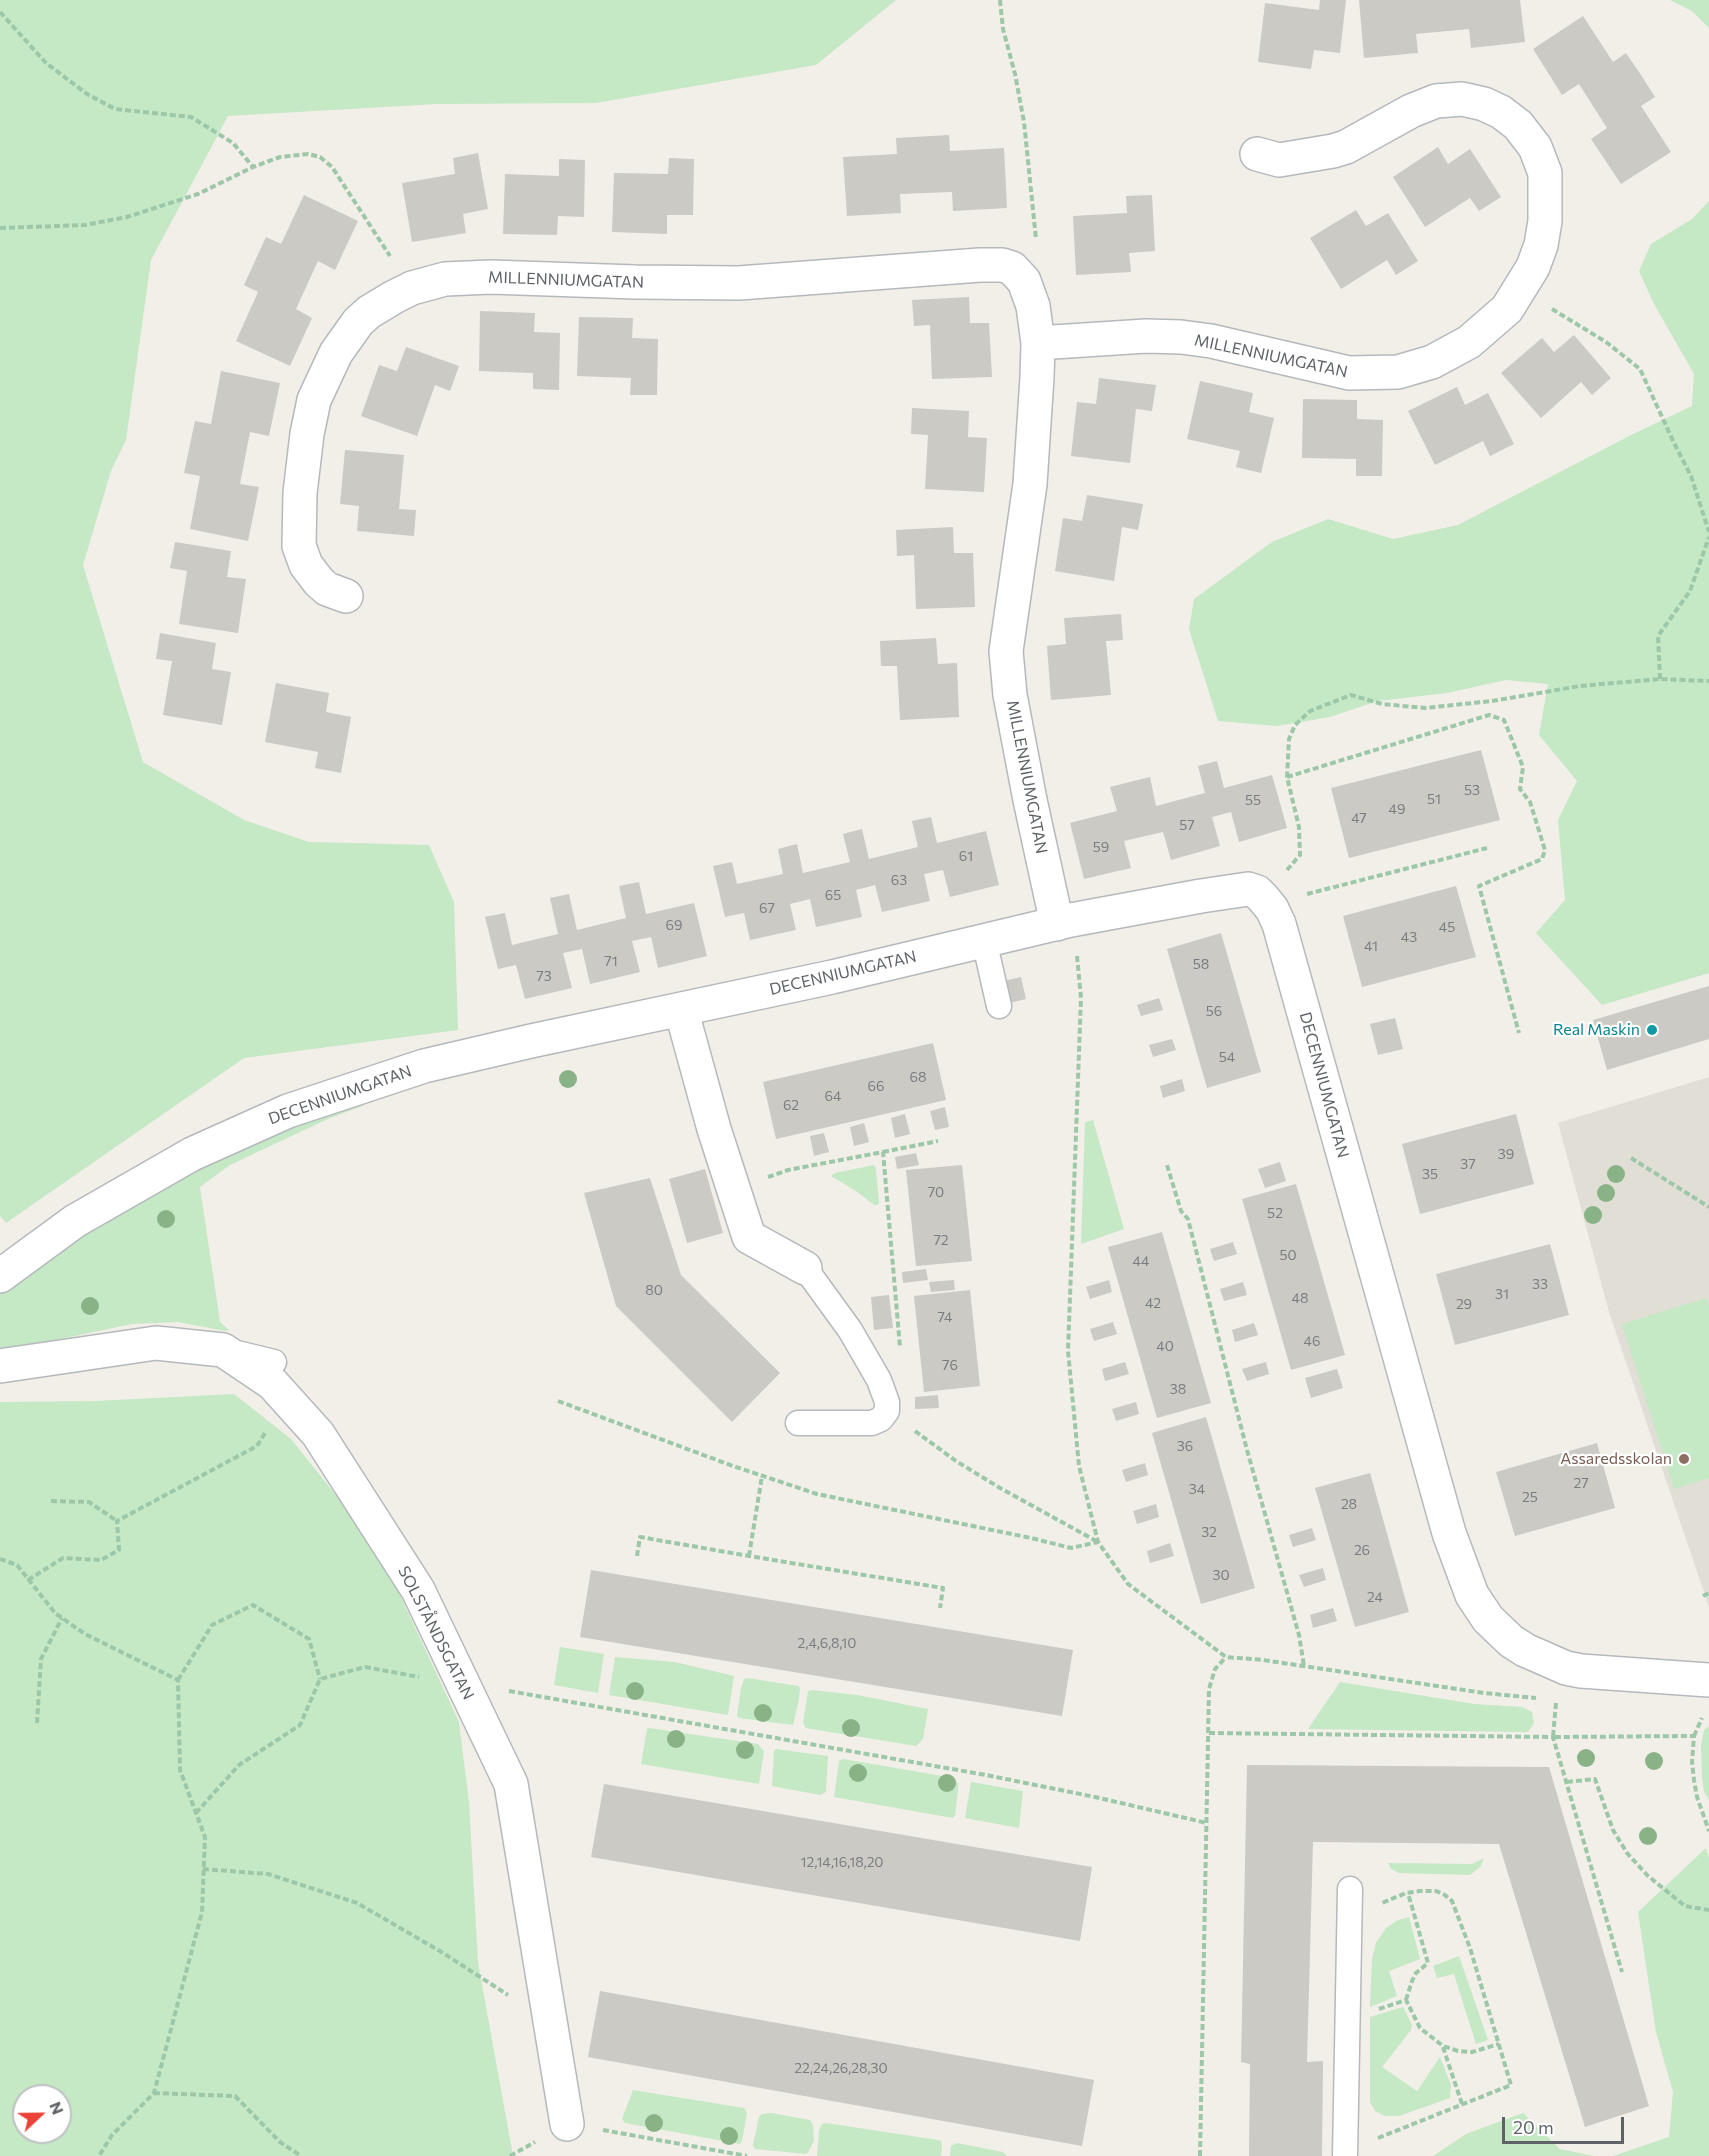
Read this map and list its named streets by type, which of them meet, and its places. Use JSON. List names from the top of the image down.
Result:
{
  "streets": {
    "street": ["MILLENNIUMGATAN", "DECENNIUMGATAN", "SOLSTÅNDSGATAN"]
  },
  "crossings": [
    ["MILLENNIUMGATAN", "DECENNIUMGATAN"]
  ],
  "places": ["Real Maskin", "Assaredsskolan"],
  "house_numbers": [
    "53",
    "51",
    "55",
    "49",
    "47",
    "57",
    "59",
    "61",
    "63",
    "65",
    "67",
    "69",
    "45",
    "43",
    "41",
    "71",
    "58",
    "73",
    "56",
    "54",
    "68",
    "66",
    "64",
    "62",
    "39",
    "37",
    "35",
    "70",
    "52",
    "72",
    "50",
    "44",
    "33",
    "80",
    "31",
    "48",
    "42",
    "29",
    "74",
    "46",
    "40",
    "76",
    "38",
    "36",
    "27",
    "34",
    "25",
    "28",
    "32",
    "26",
    "30",
    "24",
    "2,4,6,8,10",
    "12,14,16,18,20",
    "22,24,26,28,30"
  ],
  "scale_bar": "20 m",
  "north": "right"
}
